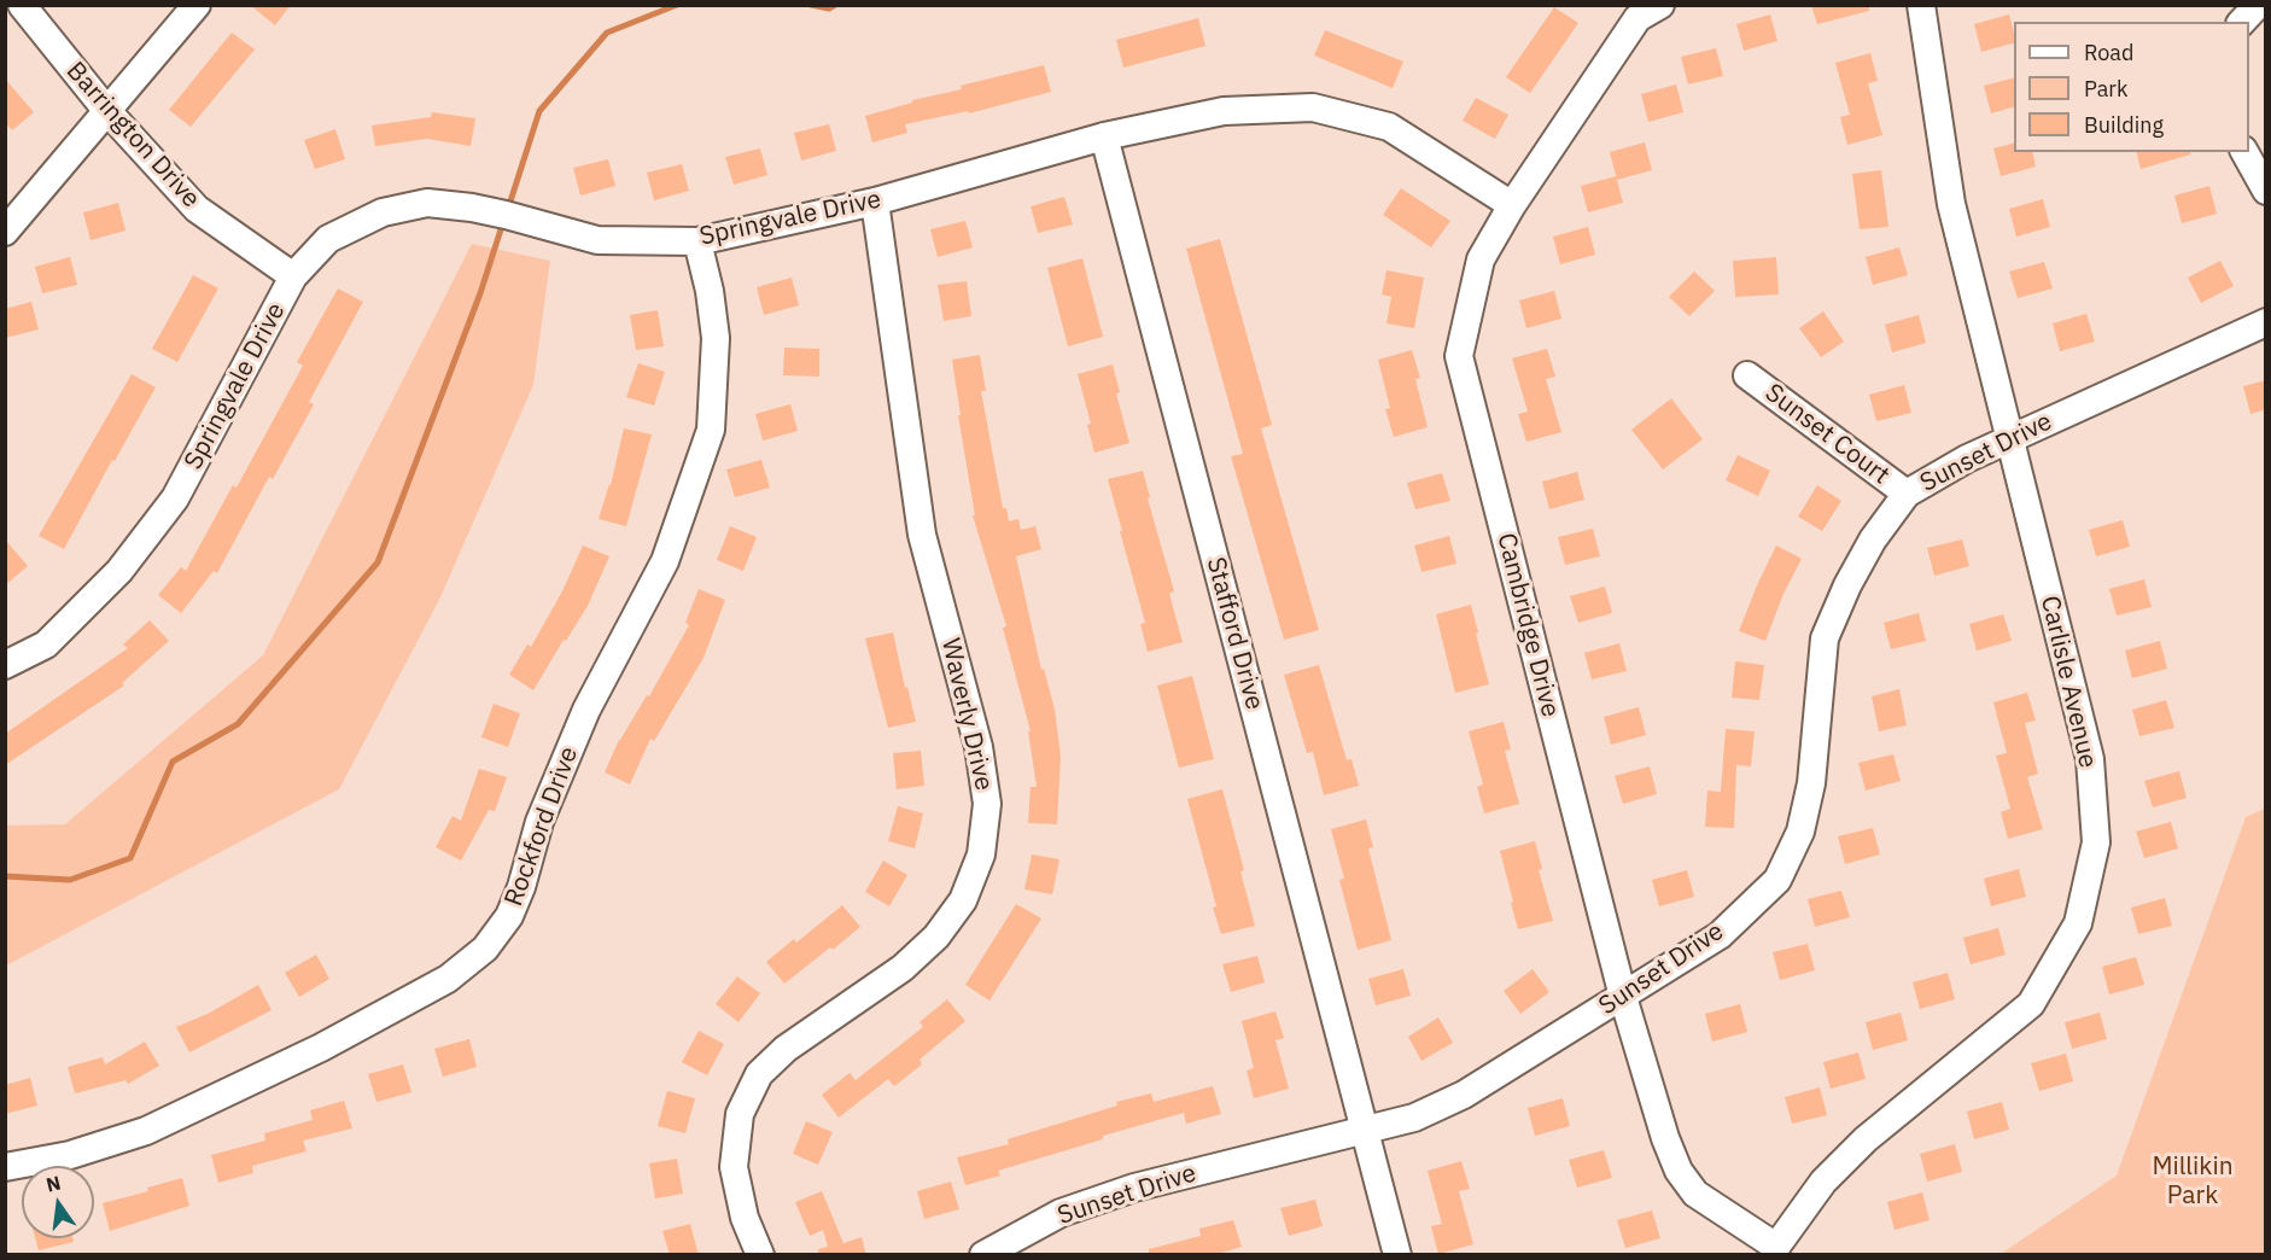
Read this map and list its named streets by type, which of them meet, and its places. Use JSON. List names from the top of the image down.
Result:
{
  "streets": {
    "street": [
      "Barrington Drive",
      "Springvale Drive",
      "Sunset Court",
      "Sunset Drive",
      "Cambridge Drive",
      "Stafford Drive",
      "Carlisle Avenue",
      "Waverly Drive",
      "Rockford Drive"
    ]
  },
  "crossings": [
    ["Barrington Drive", "Springvale Drive"],
    ["Springvale Drive", "Cambridge Drive"],
    ["Springvale Drive", "Stafford Drive"],
    ["Springvale Drive", "Waverly Drive"],
    ["Springvale Drive", "Rockford Drive"],
    ["Sunset Court", "Sunset Drive"],
    ["Sunset Drive", "Cambridge Drive"],
    ["Sunset Drive", "Stafford Drive"],
    ["Sunset Drive", "Carlisle Avenue"],
    ["Cambridge Drive", "Carlisle Avenue"]
  ],
  "parks": ["Millikin Park"],
  "legend": ["Road", "Park", "Building"],
  "north": "top"
}
